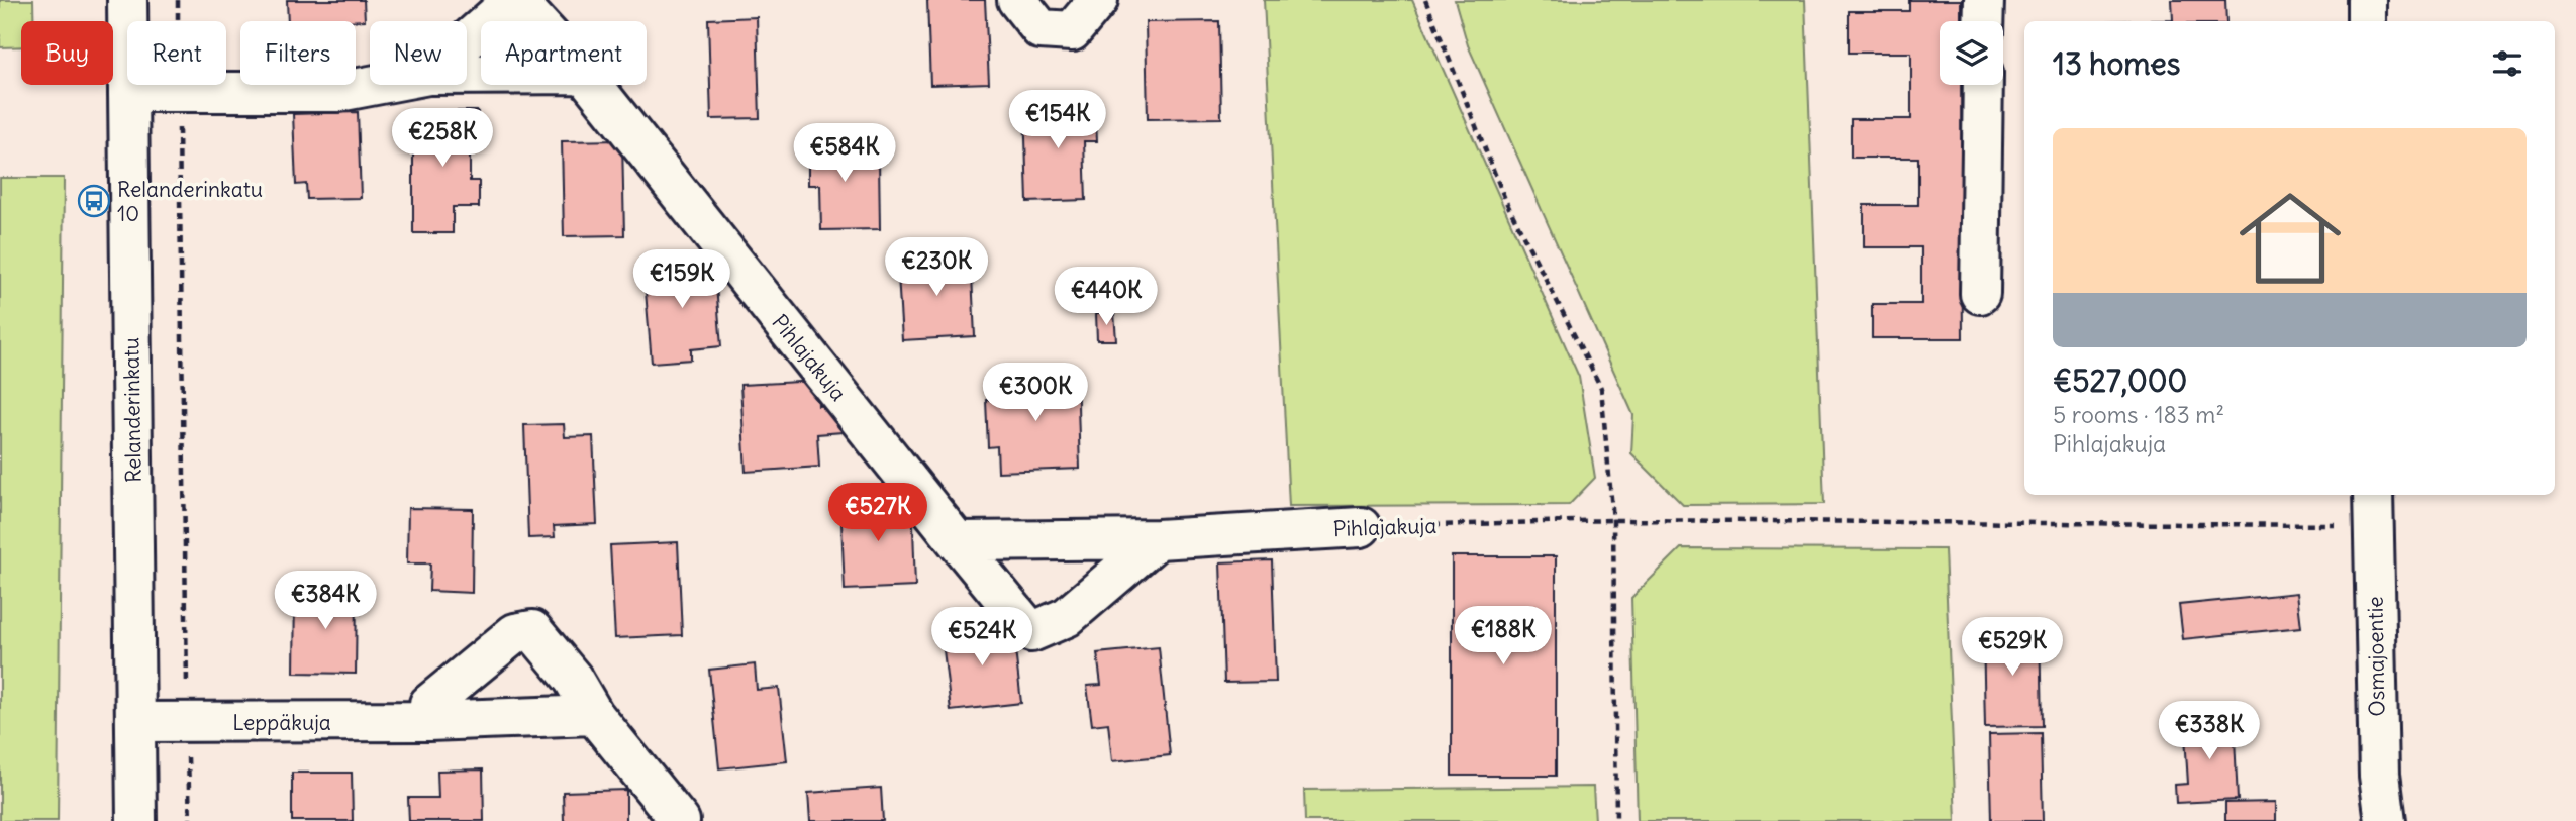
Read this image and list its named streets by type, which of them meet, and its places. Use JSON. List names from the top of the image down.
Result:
{
  "streets": {
    "street": [
      "Pihlajakuja",
      "Relanderinkatu",
      "Osmajoentie",
      "Leppäkuja"
    ]
  },
  "crossings": [
    ["Relanderinkatu", "Leppäkuja"]
  ],
  "places": {
    "bus stop": ["Relanderinkatu 10"]
  },
  "page": {
    "chip": [
      "Buy",
      "Rent",
      "Filters",
      "New",
      "Apartment"
    ],
    "heading": "13 homes",
    "price": [
      "€154K",
      "€258K",
      "€584K",
      "€230K",
      "€159K",
      "€440K",
      "€300K",
      "€527K",
      "€384K",
      "€188K",
      "€524K",
      "€529K",
      "€338K"
    ],
    "list": [
      {
        "name": "€527,000",
        "note": "5 rooms · 183 m² · Pihlajakuja"
      }
    ]
  }
}
